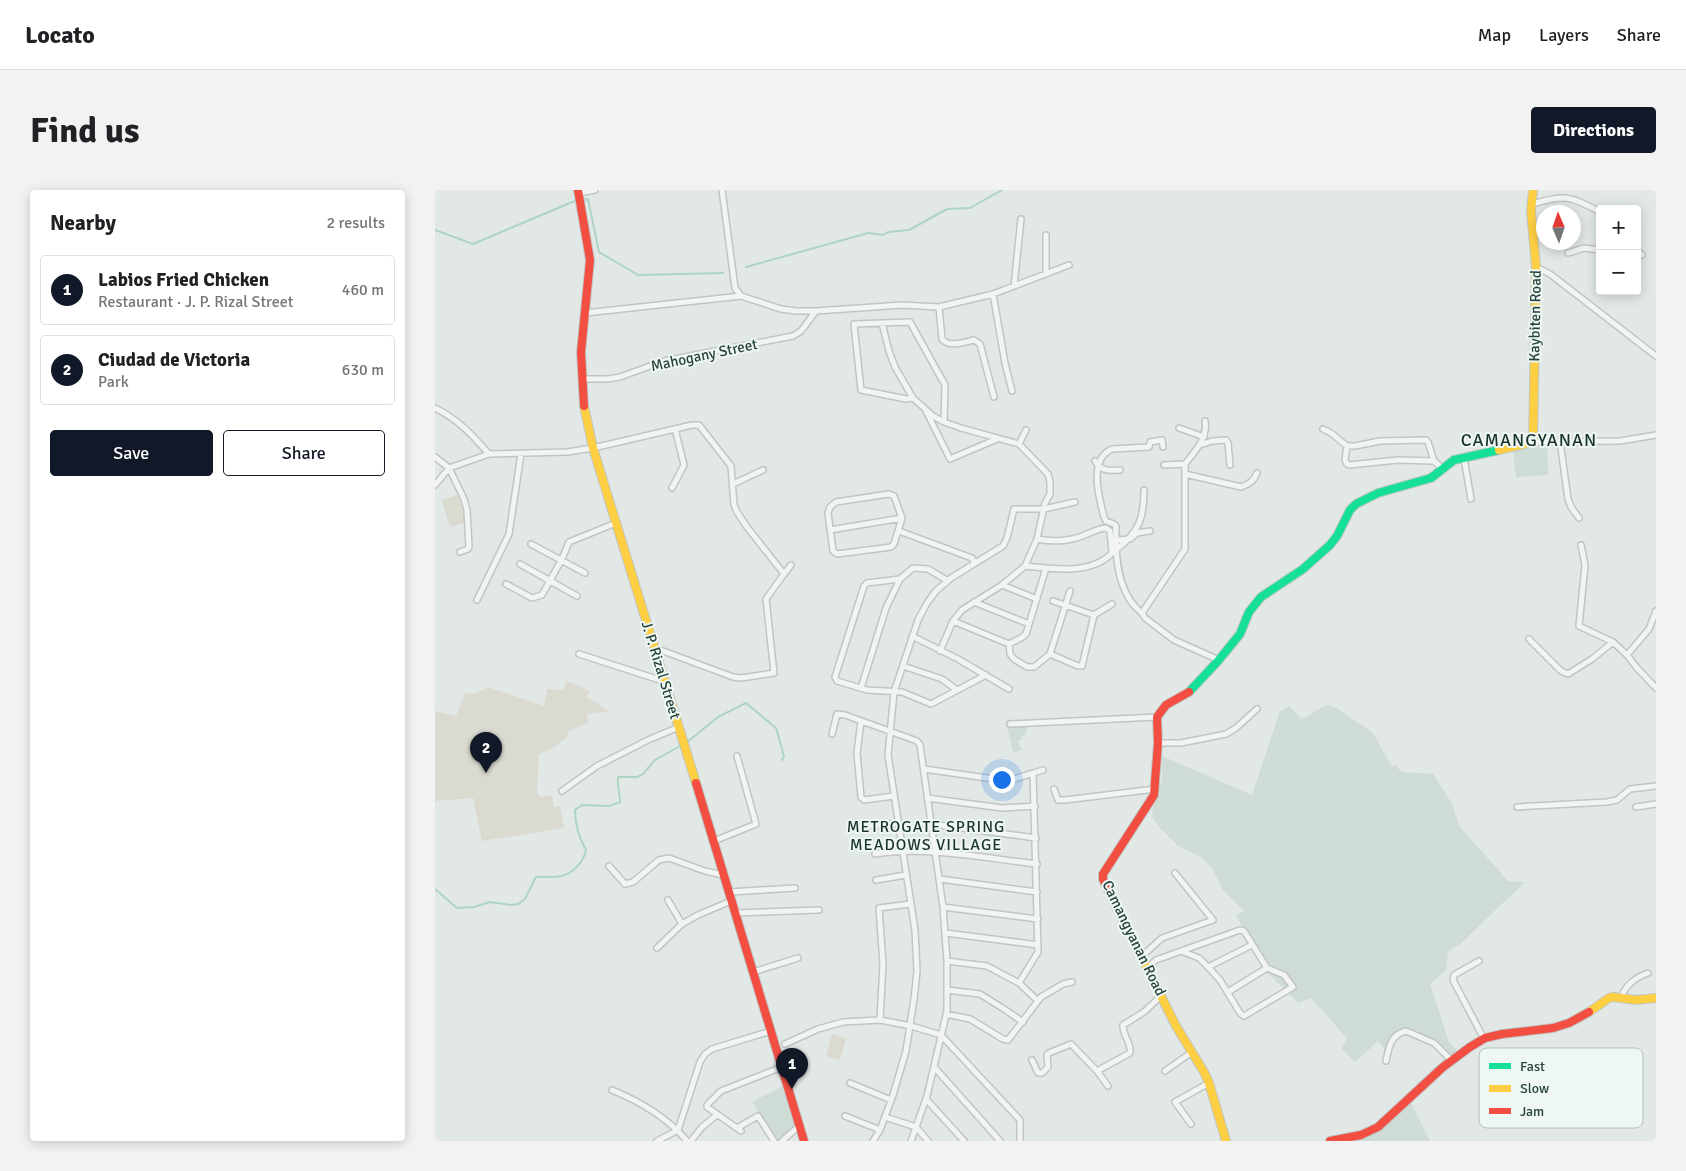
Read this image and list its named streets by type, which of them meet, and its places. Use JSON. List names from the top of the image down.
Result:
{
  "streets": {
    "street": [
      "Kaybiten Road",
      "Mahogany Street",
      "J. P. Rizal Street",
      "Camangyanan Road"
    ]
  },
  "crossings": [
    ["Mahogany Street", "J. P. Rizal Street"]
  ],
  "districts": ["CAMANGYANAN", "METROGATE SPRING MEADOWS VILLAGE"],
  "legend": ["Fast", "Slow", "Jam"],
  "north": "top",
  "page": {
    "header": "Locato",
    "nav": ["Map", "Layers", "Share"],
    "buttons": [
      "Directions",
      ["Save", "Share"]
    ],
    "title": "Find us",
    "heading": ["Nearby", "2 results"],
    "map_buttons": ["+", "−"],
    "list": [
      {
        "mark": "1",
        "name": "Labios Fried Chicken",
        "note": "Restaurant · J. P. Rizal Street",
        "value": "460 m"
      },
      {
        "mark": "2",
        "name": "Ciudad de Victoria",
        "note": "Park",
        "value": "630 m"
      }
    ],
    "pins": ["2", "1"]
  }
}
